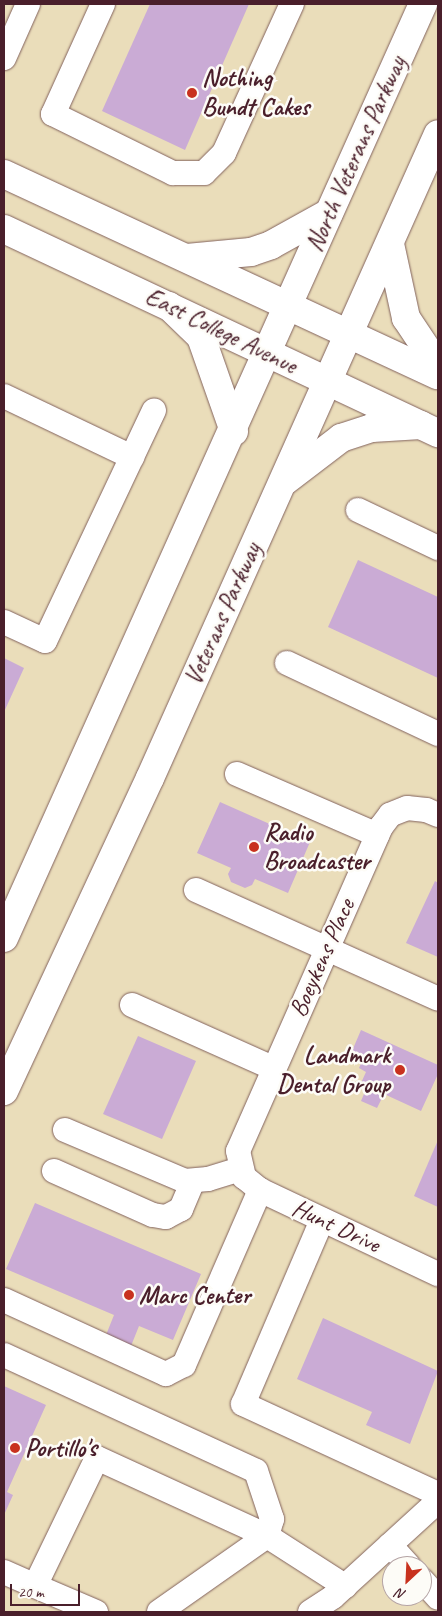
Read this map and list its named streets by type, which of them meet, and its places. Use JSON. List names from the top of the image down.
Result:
{
  "streets": {
    "main road": ["North Veterans Parkway", "East College Avenue", "Veterans Parkway"],
    "street": ["Boeykens Place", "Hunt Drive"]
  },
  "crossings": [
    ["North Veterans Parkway", "East College Avenue"],
    ["East College Avenue", "Veterans Parkway"],
    ["Boeykens Place", "Hunt Drive"]
  ],
  "places": [
    "Nothing Bundt Cakes",
    "Radio Broadcaster",
    "Landmark Dental Group",
    "Marc Center",
    "Portillo's"
  ],
  "scale_bar": "20 m",
  "north": "bottom left"
}
